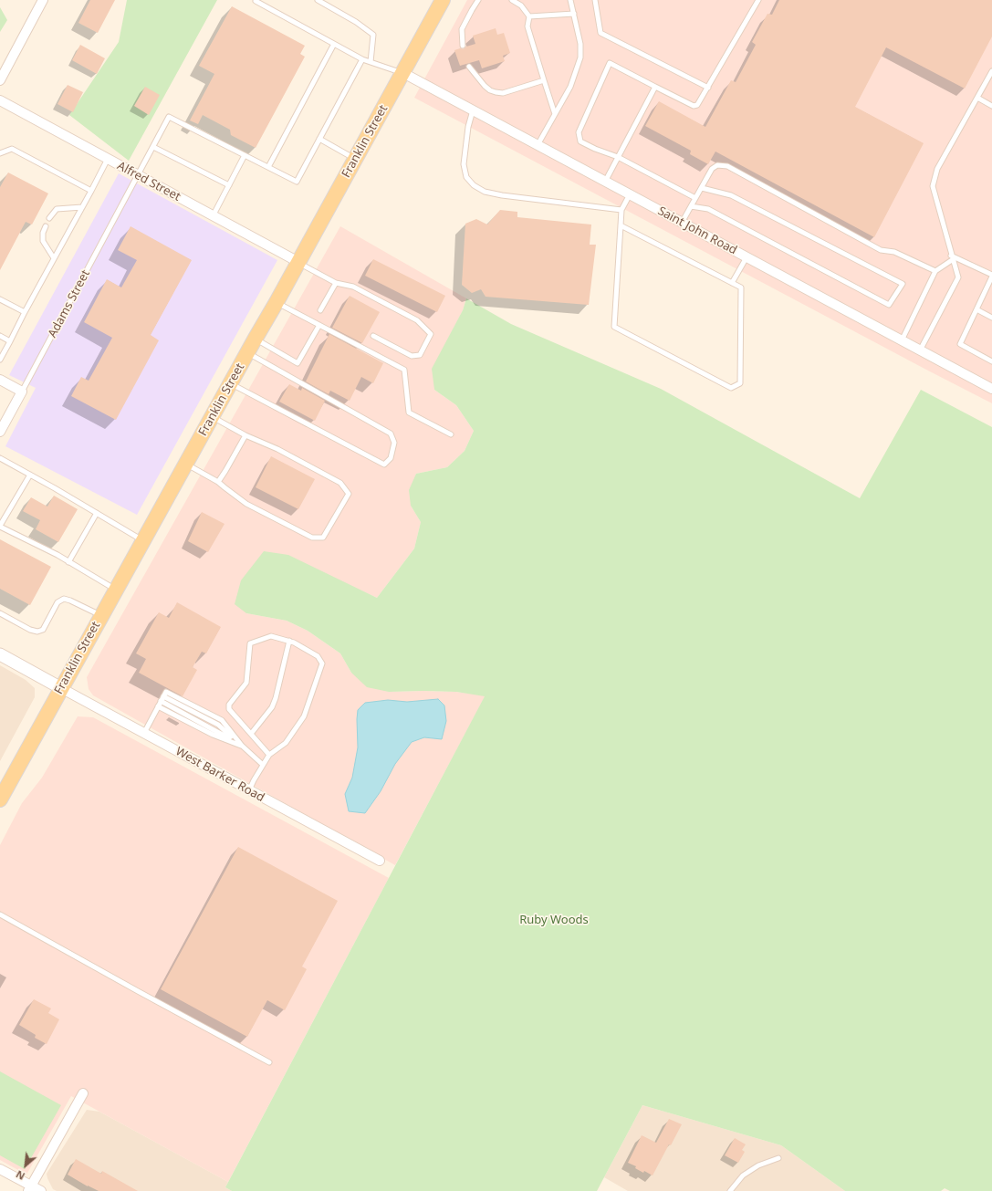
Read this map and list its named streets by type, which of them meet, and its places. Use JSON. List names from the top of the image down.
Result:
{
  "streets": {
    "main road": ["Franklin Street"],
    "street": [
      "Alfred Street",
      "Saint John Road",
      "Adams Street",
      "West Barker Road"
    ]
  },
  "crossings": [
    ["Franklin Street", "Alfred Street"],
    ["Franklin Street", "Saint John Road"],
    ["Franklin Street", "West Barker Road"],
    ["Alfred Street", "Adams Street"]
  ],
  "parks": ["Ruby Woods"],
  "north": "bottom left"
}
